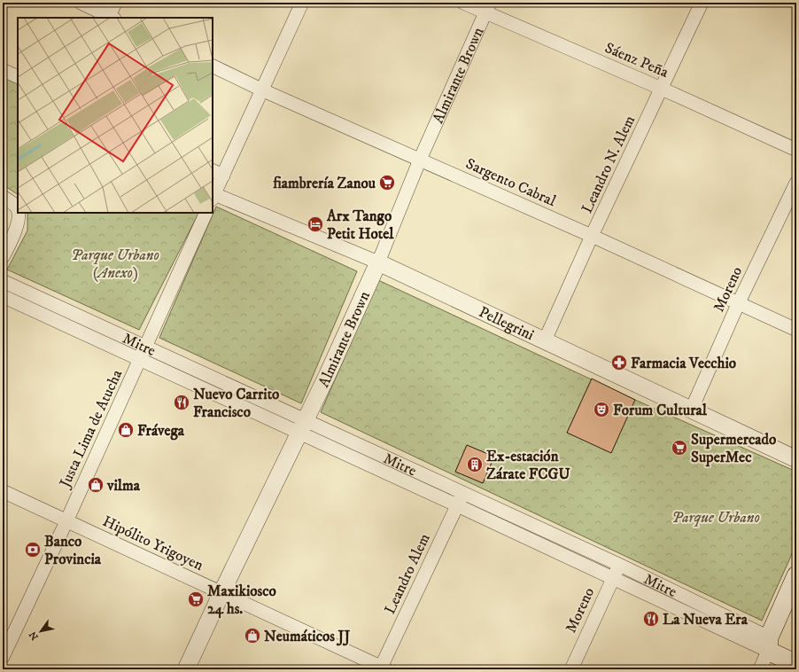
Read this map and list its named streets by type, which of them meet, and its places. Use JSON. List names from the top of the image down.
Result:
{
  "streets": {
    "main road": ["Mitre"],
    "street": [
      "Sáenz Peña",
      "Almirante Brown",
      "Leandro N. Alem",
      "Sargento Cabral",
      "Moreno",
      "Pellegrini",
      "Justa Lima de Atucha",
      "Hipólito Yrigoyen",
      "Leandro Alem"
    ]
  },
  "crossings": [
    ["Sáenz Peña", "Almirante Brown"],
    ["Sáenz Peña", "Leandro N. Alem"],
    ["Almirante Brown", "Sargento Cabral"],
    ["Almirante Brown", "Pellegrini"],
    ["Almirante Brown", "Mitre"],
    ["Almirante Brown", "Hipólito Yrigoyen"],
    ["Leandro N. Alem", "Sargento Cabral"],
    ["Leandro N. Alem", "Pellegrini"],
    ["Sargento Cabral", "Moreno"],
    ["Moreno", "Pellegrini"],
    ["Moreno", "Mitre"],
    ["Mitre", "Justa Lima de Atucha"],
    ["Mitre", "Leandro Alem"],
    ["Justa Lima de Atucha", "Hipólito Yrigoyen"],
    ["Hipólito Yrigoyen", "Leandro Alem"]
  ],
  "parks": ["Parque Urbano (Anexo)", "Parque Urbano"],
  "places": {
    "supermarket": ["fiambrería Zanou", "Supermercado SuperMec", "Maxikiosco 24 hs."],
    "hotel": ["Arx Tango Petit Hotel"],
    "pharmacy": ["Farmacia Vecchio"],
    "restaurant": ["Nuevo Carrito Francisco", "La Nueva Era"],
    "theatre": ["Forum Cultural"],
    "shop": ["Frávega", "vilma", "Neumáticos JJ"],
    "building": ["Ex-estación Zárate FCGU"],
    "bank": ["Banco Provincia"]
  },
  "north": "bottom left"
}
